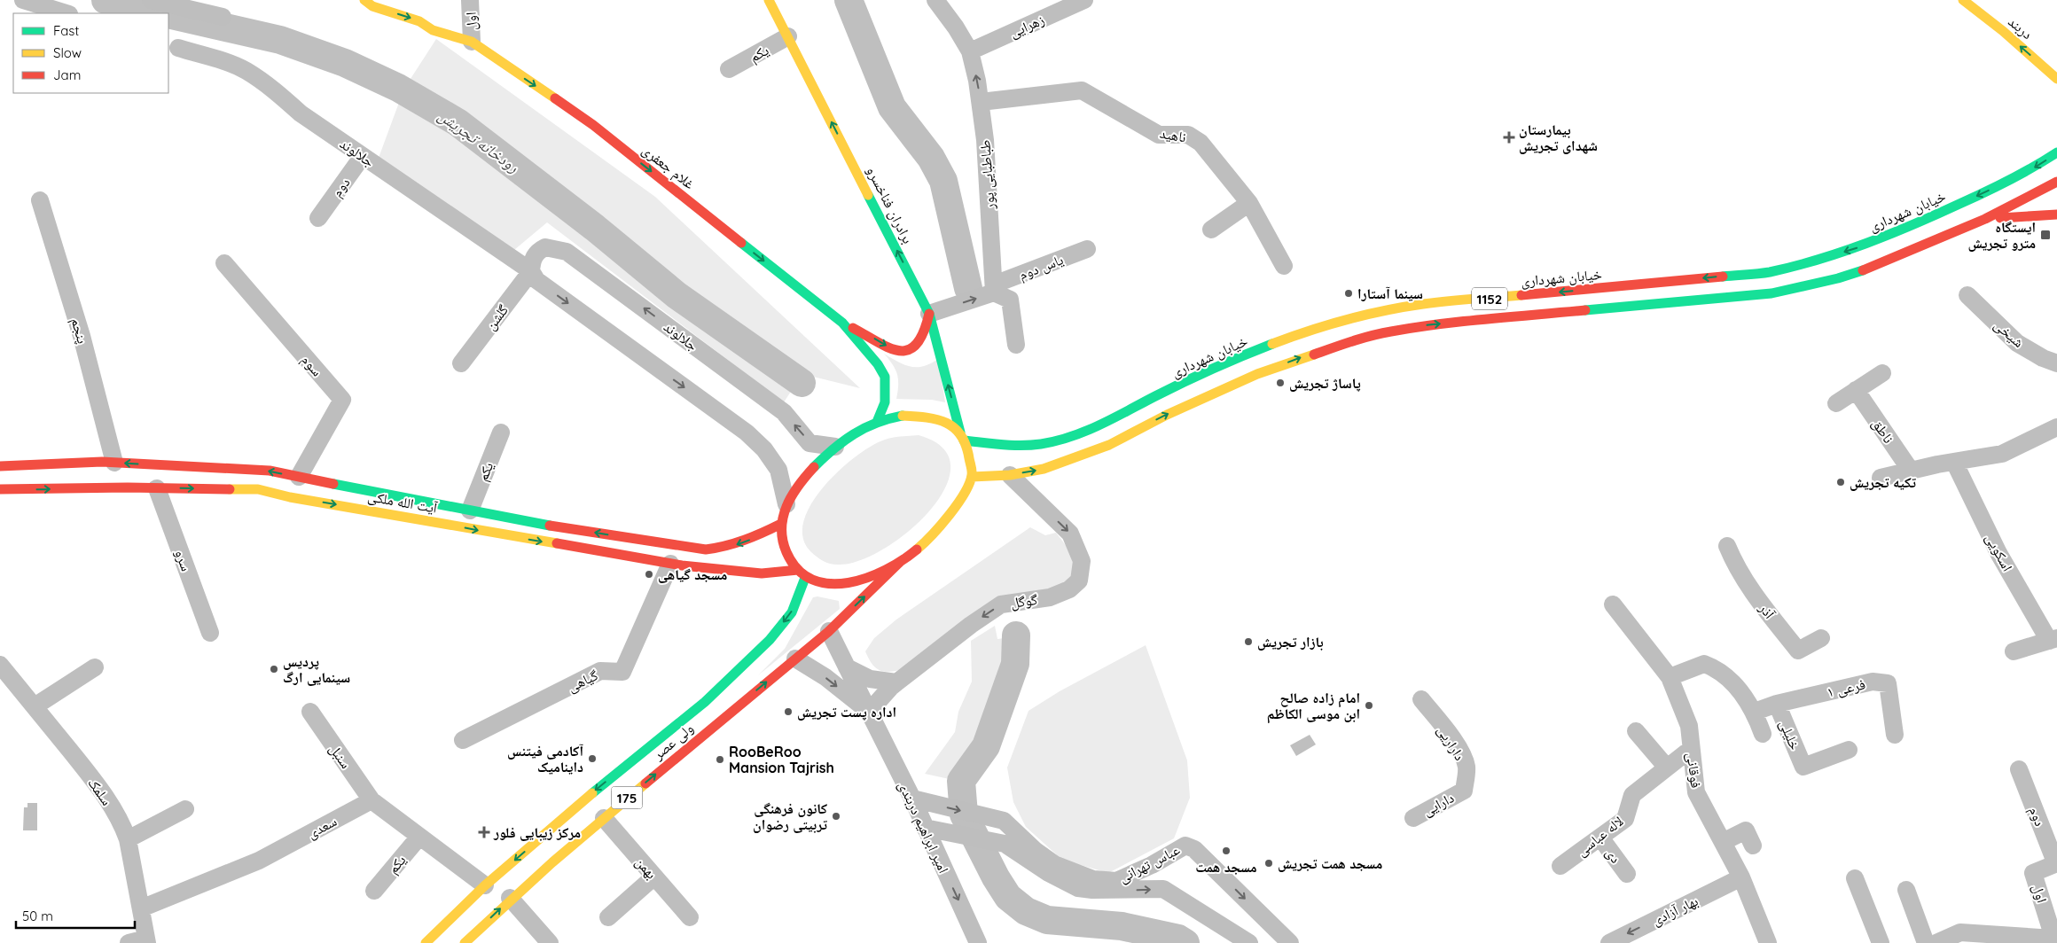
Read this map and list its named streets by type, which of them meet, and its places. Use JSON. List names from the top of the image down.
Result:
{
  "streets": {
    "main road": [
      "دربند",
      "غلام جعفری",
      "برادران فناخسرو",
      "خیابان شهرداری",
      "1152",
      "آیت الله ملکی",
      "ولی عصر",
      "175"
    ],
    "street": [
      "اول",
      "زهرایی",
      "یکم",
      "ناهید",
      "جلالوند",
      "طباطبایی پور",
      "دوم",
      "یاس دوم",
      "گلشن",
      "پنجم",
      "شیخی",
      "سوم",
      "ناطق",
      "اسکویی",
      "سرو",
      "گوگل",
      "آذر",
      "گیاهی",
      "فرعی ۱",
      "خلیلی",
      "داراریی",
      "سنبل",
      "فوقانی",
      "سلمک",
      "دارایی",
      "سعدی",
      "امیر ابراهیم دربندی",
      "لاله عباسی",
      "دی",
      "عباس تهرانی",
      "بهمن",
      "بهار آزادی"
    ]
  },
  "crossings": [
    ["اول", "غلام جعفری"],
    ["اول", "دوم"],
    ["زهرایی", "طباطبایی پور"],
    ["یکم", "برادران فناخسرو"],
    ["یکم", "آیت الله ملکی"],
    ["ناهید", "طباطبایی پور"],
    ["جلالوند", "دوم"],
    ["جلالوند", "گلشن"],
    ["طباطبایی پور", "یاس دوم"],
    ["برادران فناخسرو", "خیابان شهرداری"],
    ["برادران فناخسرو", "1152"],
    ["1152", "گوگل"],
    ["پنجم", "آیت الله ملکی"],
    ["سوم", "آیت الله ملکی"],
    ["آیت الله ملکی", "سرو"],
    ["آیت الله ملکی", "گیاهی"],
    ["گوگل", "امیر ابراهیم دربندی"],
    ["فرعی ۱", "خلیلی"],
    ["ولی عصر", "امیر ابراهیم دربندی"],
    ["ولی عصر", "بهمن"],
    ["داراریی", "دارایی"],
    ["سنبل", "سعدی"],
    ["فوقانی", "لاله عباسی"],
    ["فوقانی", "بهار آزادی"],
    ["سلمک", "سعدی"],
    ["امیر ابراهیم دربندی", "عباس تهرانی"],
    ["لاله عباسی", "دی"]
  ],
  "one_way": [
    "دربند",
    "غلام جعفری",
    "برادران فناخسرو",
    "عباس تهرانی",
    "بهار آزادی"
  ],
  "water": ["رودخانه تجریش"],
  "places": {
    "health": ["بیمارستان شهدای تجریش", "مرکز زیبایی فلور"],
    "transit": ["ایستگاه مترو تجریش"],
    "other": [
      "سینما آستارا",
      "پاساژ تجریش",
      "تکیه تجریش",
      "مسجد گیاهی",
      "بازار تجریش",
      "پردیس سینمایی ارگ",
      "امام زاده صالح ابن موسى الكاظم",
      "اداره پست تجریش",
      "آکادمی فیتنس داینامیک",
      "RooBeRoo Mansion Tajrish",
      "کانون فرهنگی تربیتی رضوان",
      "مسجد همت",
      "مسجد همت تجریش"
    ]
  },
  "legend": ["Fast", "Slow", "Jam"],
  "scale_bar": "50 m"
}
